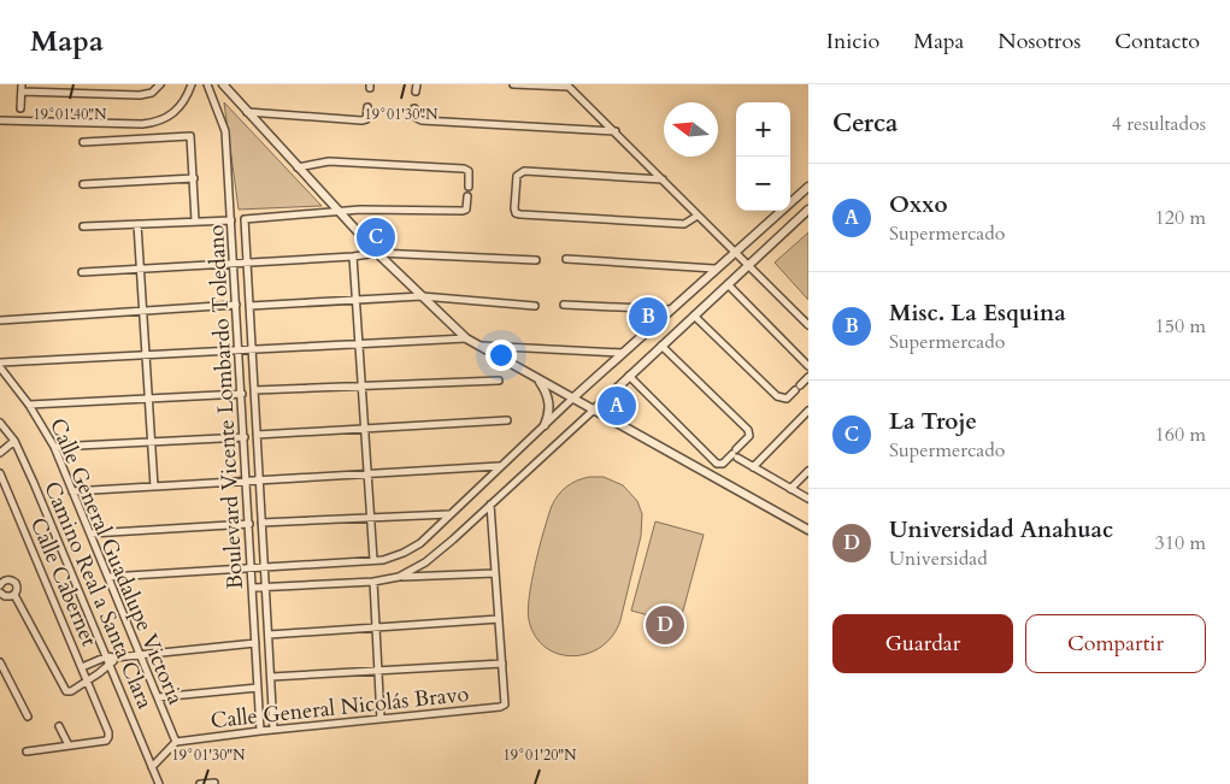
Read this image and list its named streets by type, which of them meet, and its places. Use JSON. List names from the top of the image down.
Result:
{
  "streets": {
    "street": [
      "Boulevard Vicente Lombardo Toledano",
      "Calle General Guadalupe Victoria",
      "Calle Cabernet",
      "Camino Real a Santa Clara",
      "Calle General Nicolás Bravo"
    ]
  },
  "crossings": [
    ["Boulevard Vicente Lombardo Toledano", "Calle General Nicolás Bravo"],
    ["Calle General Guadalupe Victoria", "Calle General Nicolás Bravo"]
  ],
  "north": "left",
  "page": {
    "header": "Mapa",
    "nav": [
      "Inicio",
      "Mapa",
      "Nosotros",
      "Contacto"
    ],
    "heading": ["Cerca", "4 resultados"],
    "map_buttons": ["+", "−"],
    "list": [
      {
        "mark": "A",
        "name": "Oxxo",
        "note": "Supermercado",
        "value": "120 m"
      },
      {
        "mark": "B",
        "name": "Misc. La Esquina",
        "note": "Supermercado",
        "value": "150 m"
      },
      {
        "mark": "C",
        "name": "La Troje",
        "note": "Supermercado",
        "value": "160 m"
      },
      {
        "mark": "D",
        "name": "Universidad Anahuac",
        "note": "Universidad",
        "value": "310 m"
      }
    ],
    "pins": [
      "C",
      "B",
      "A",
      "D"
    ],
    "buttons": ["Guardar", "Compartir"]
  },
  "coordinates": ["19°01'40\"N", "19°01'30\"N", "19°01'20\"N"]
}
